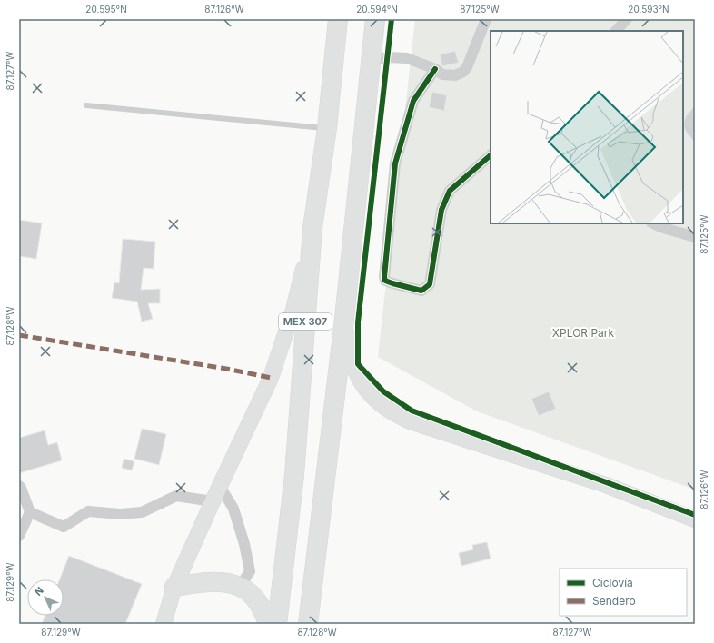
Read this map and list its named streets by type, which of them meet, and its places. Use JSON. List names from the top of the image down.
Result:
{
  "streets": {
    "highway": ["MEX 307"]
  },
  "parks": ["XPLOR Park"],
  "legend": ["Ciclovía", "Sendero"],
  "north": "top left",
  "coordinates": [
    "20.595°N",
    "87.126°W",
    "20.594°N",
    "87.125°W",
    "20.593°N",
    "87.127°W",
    "87.128°W",
    "87.129°W"
  ]
}
